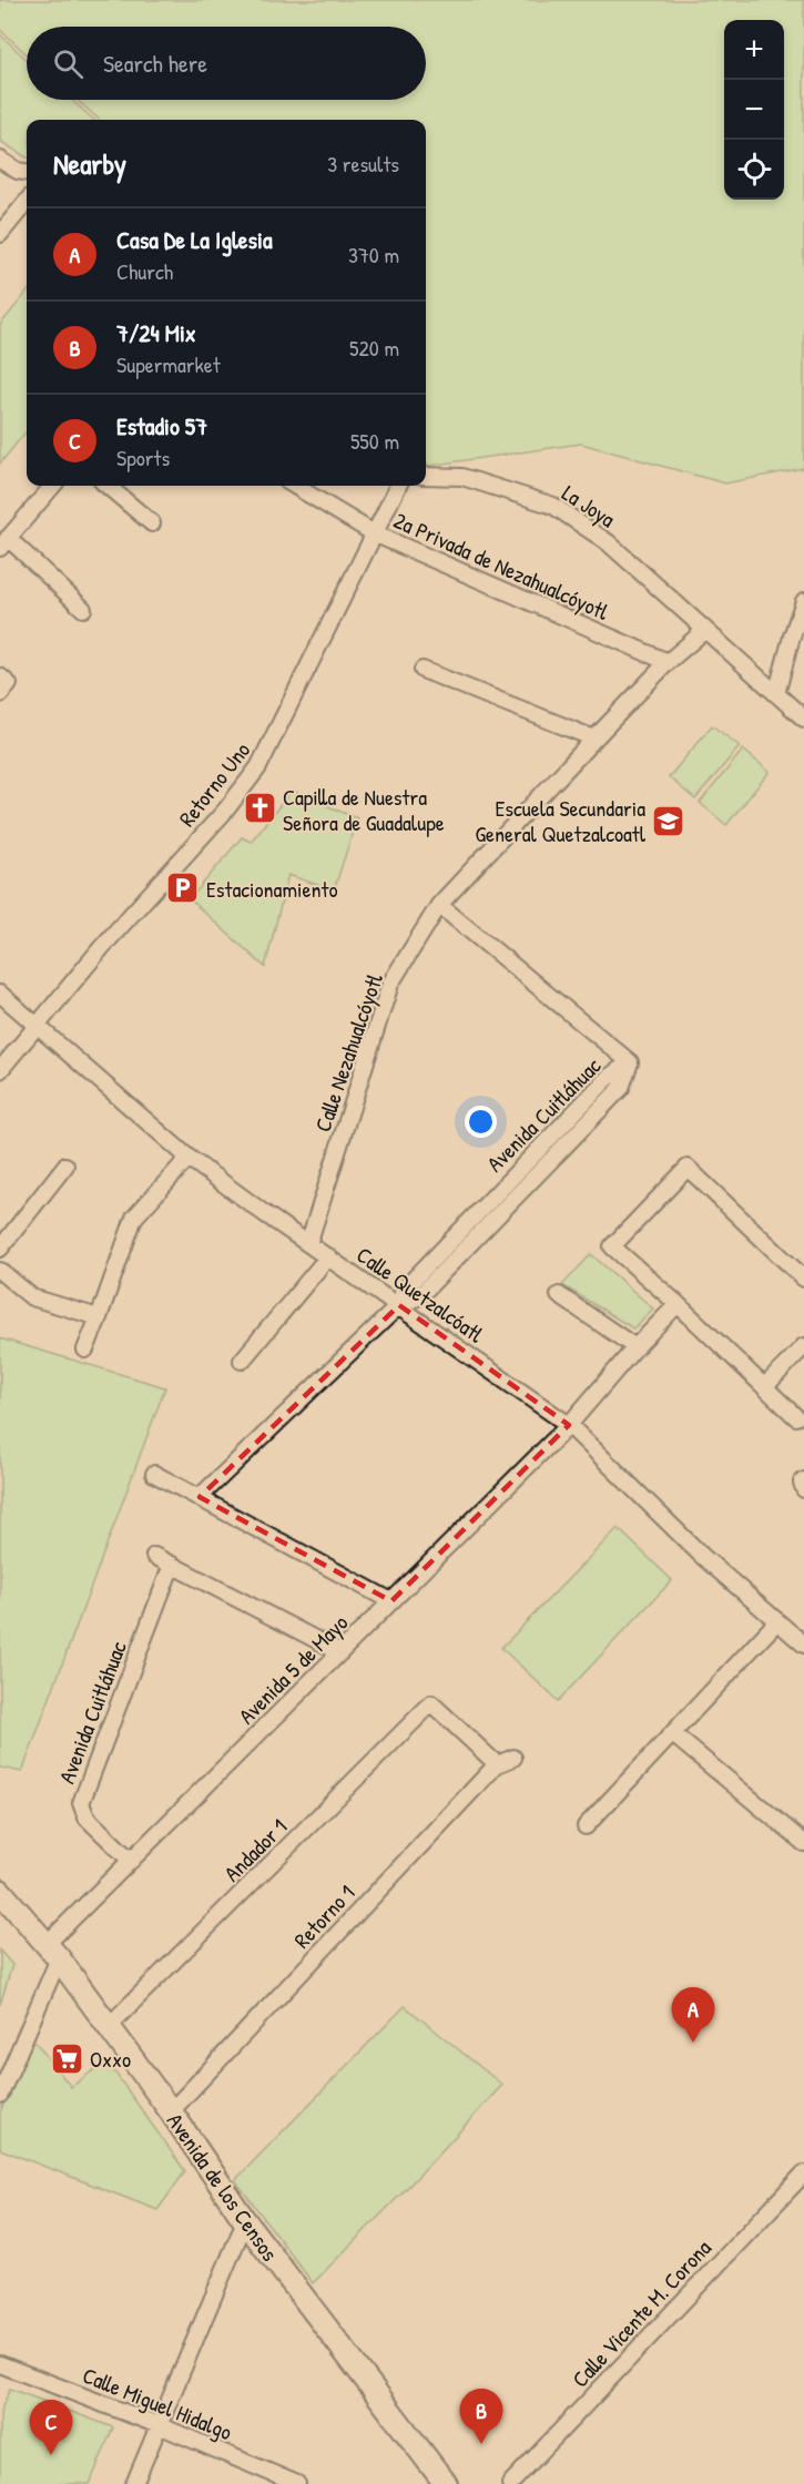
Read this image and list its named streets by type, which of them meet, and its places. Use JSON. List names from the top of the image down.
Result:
{
  "streets": {
    "street": [
      "La Joya",
      "2a Privada de Nezahualcóyotl",
      "Retorno Uno",
      "Calle Nezahualcóyotl",
      "Avenida Cuitláhuac",
      "Calle Quetzalcóatl",
      "Avenida 5 de Mayo",
      "Andador 1",
      "Retorno 1",
      "Avenida de los Censos",
      "Calle Vicente M. Corona",
      "Calle Miguel Hidalgo"
    ]
  },
  "crossings": [
    ["La Joya", "Calle Nezahualcóyotl"],
    ["2a Privada de Nezahualcóyotl", "Retorno Uno"],
    ["2a Privada de Nezahualcóyotl", "Calle Nezahualcóyotl"],
    ["Retorno Uno", "Calle Quetzalcóatl"],
    ["Calle Nezahualcóyotl", "Avenida Cuitláhuac"],
    ["Calle Nezahualcóyotl", "Calle Quetzalcóatl"],
    ["Avenida Cuitláhuac", "Calle Quetzalcóatl"],
    ["Avenida Cuitláhuac", "Avenida 5 de Mayo"],
    ["Calle Quetzalcóatl", "Avenida 5 de Mayo"],
    ["Avenida 5 de Mayo", "Avenida de los Censos"],
    ["Andador 1", "Retorno 1"],
    ["Andador 1", "Avenida de los Censos"],
    ["Retorno 1", "Avenida de los Censos"]
  ],
  "places": {
    "church": ["Capilla de Nuestra Señora de Guadalupe"],
    "school or university": ["Escuela Secundaria General Quetzalcoatl"],
    "parking": ["Estacionamiento"],
    "supermarket": ["Oxxo"]
  },
  "page": {
    "map_buttons": ["+", "−"],
    "search": "Search here",
    "heading": ["Nearby", "3 results"],
    "list": [
      {
        "mark": "A",
        "name": "Casa De La Iglesia",
        "note": "Church",
        "value": "370 m"
      },
      {
        "mark": "B",
        "name": "7/24 Mix",
        "note": "Supermarket",
        "value": "520 m"
      },
      {
        "mark": "C",
        "name": "Estadio 57",
        "note": "Sports",
        "value": "550 m"
      }
    ],
    "pins": ["A", "B", "C"]
  }
}
